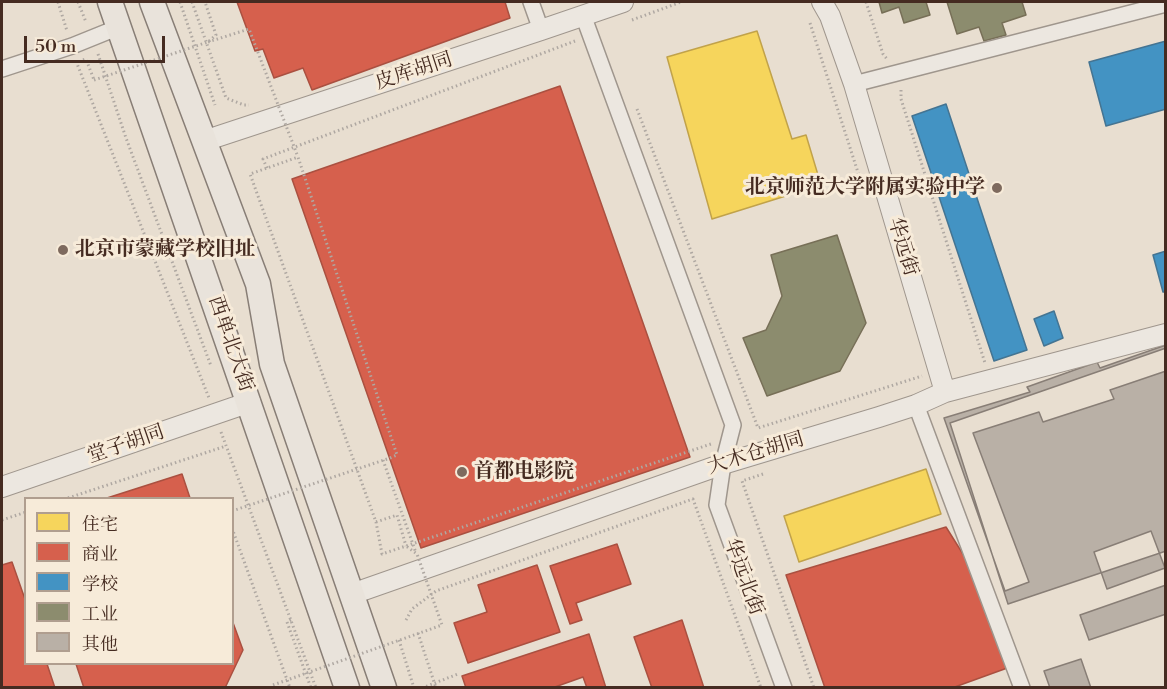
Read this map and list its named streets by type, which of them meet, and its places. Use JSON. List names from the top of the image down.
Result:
{
  "streets": {
    "main road": ["西单北大街"],
    "street": [
      "皮库胡同",
      "华远街",
      "堂子胡同",
      "大木仓胡同",
      "华远北街"
    ]
  },
  "crossings": [
    ["皮库胡同", "西单北大街"],
    ["皮库胡同", "华远北街"],
    ["华远街", "大木仓胡同"],
    ["西单北大街", "堂子胡同"],
    ["西单北大街", "大木仓胡同"],
    ["大木仓胡同", "华远北街"]
  ],
  "places": ["北京师范大学附属实验中学", "北京市蒙藏学校旧址", "首都电影院"],
  "legend": [
    "住宅",
    "商业",
    "学校",
    "工业",
    "其他"
  ],
  "scale_bar": "50 m"
}
